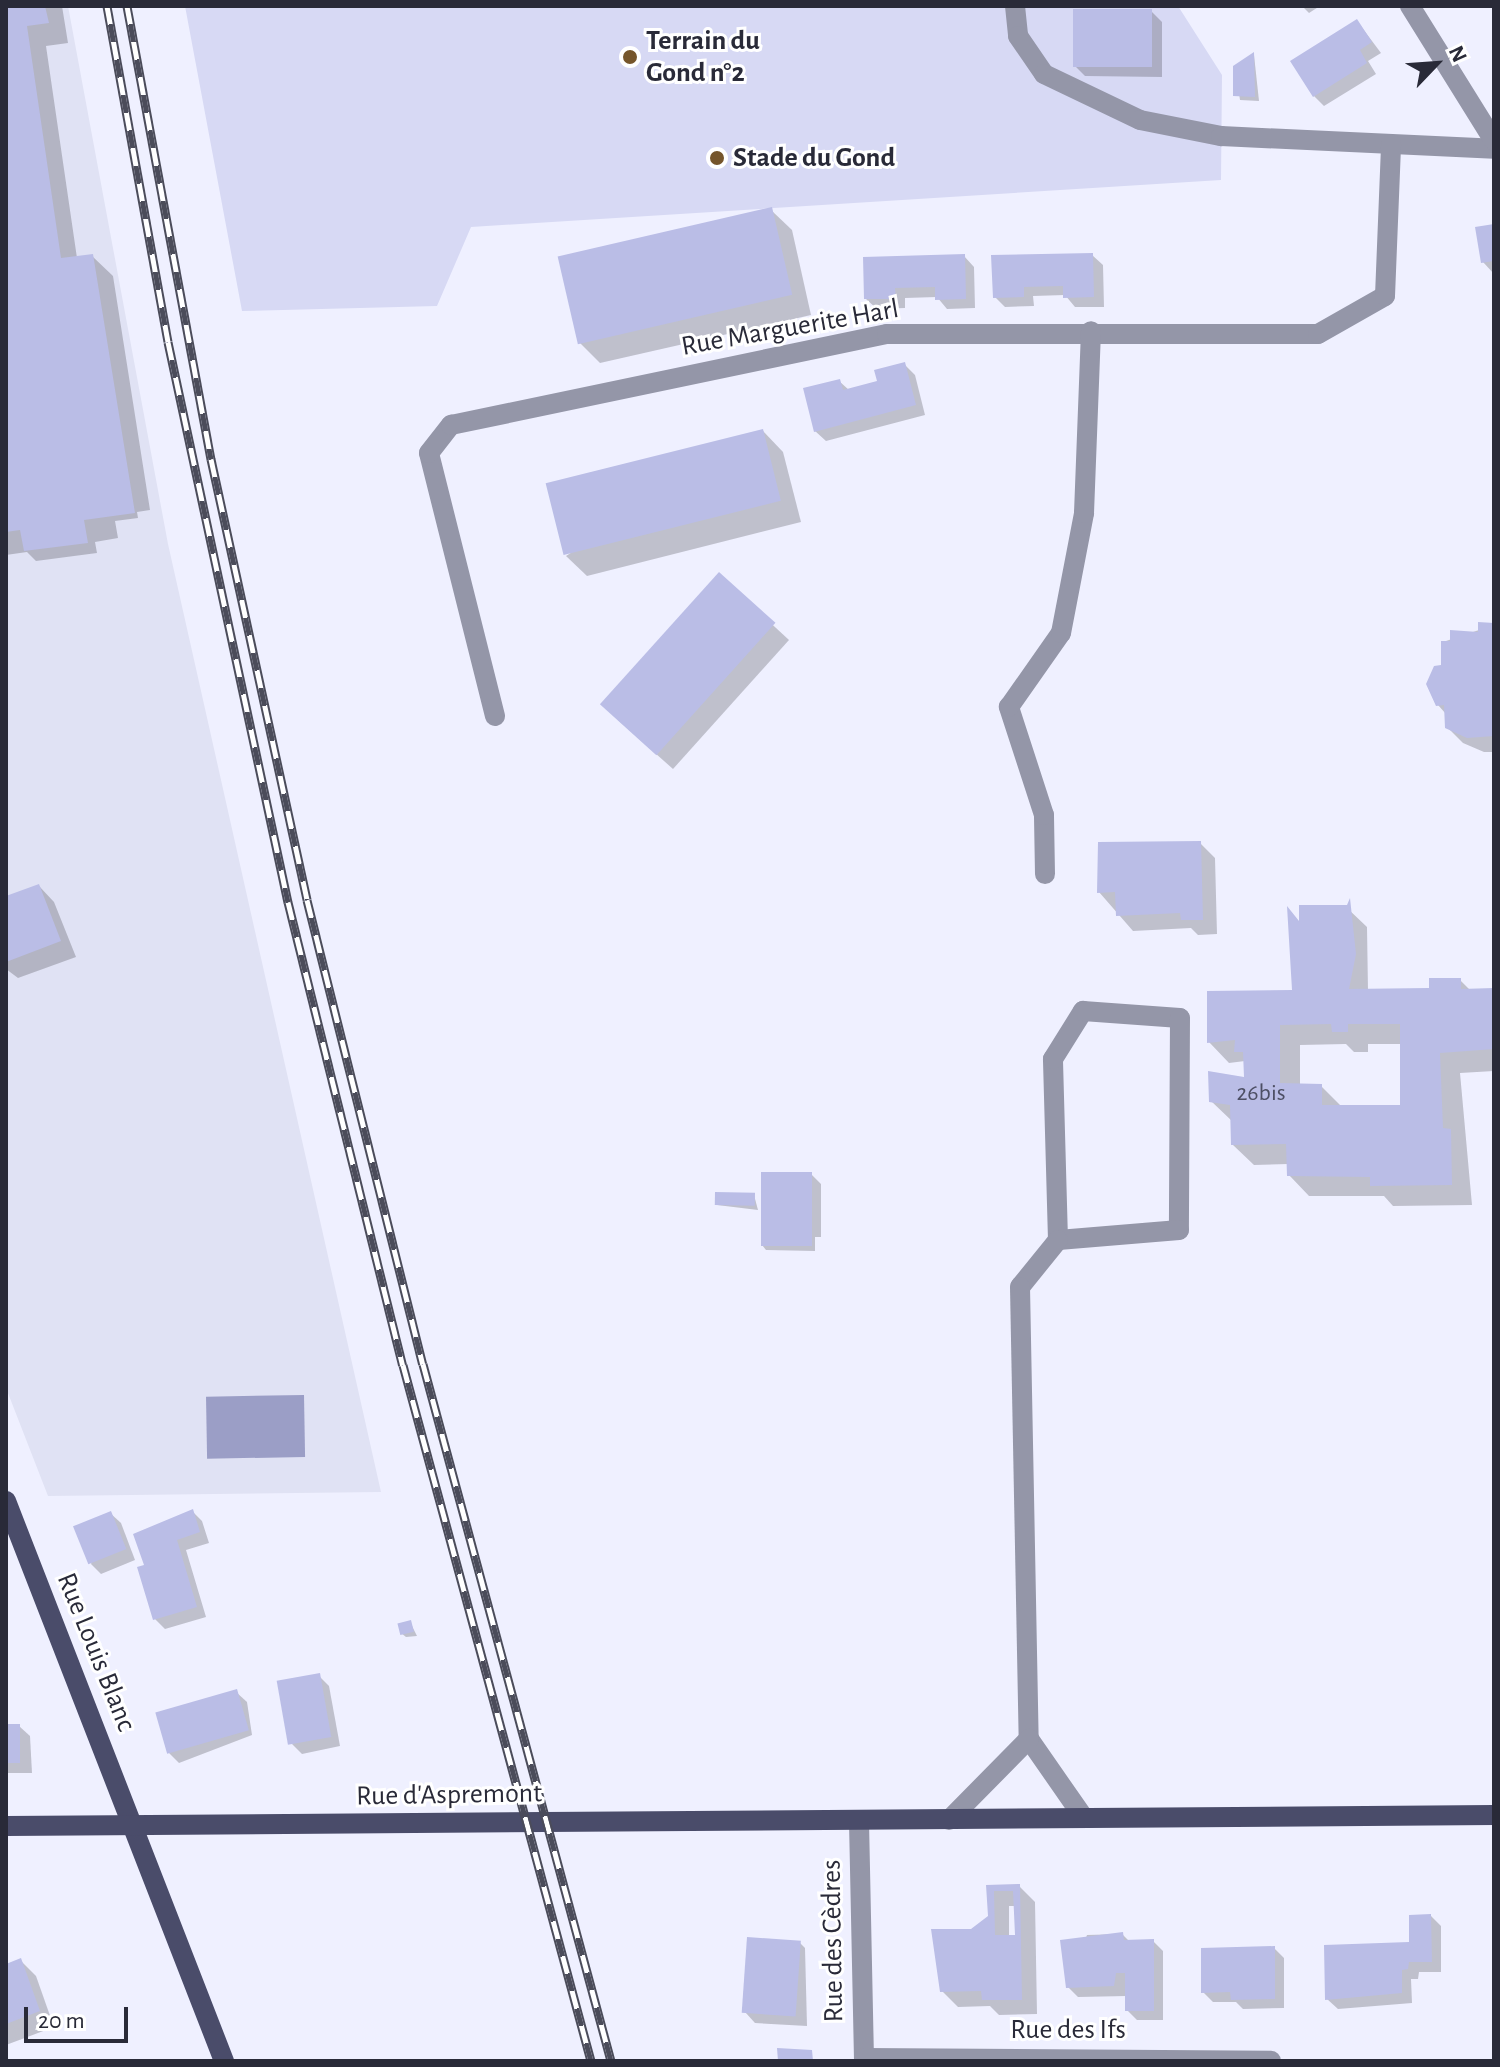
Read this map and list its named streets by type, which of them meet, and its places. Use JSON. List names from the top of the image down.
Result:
{
  "streets": {
    "main road": ["Rue Louis Blanc", "Rue d'Aspremont"],
    "street": ["Rue Marguerite Harl", "Rue des Cèdres", "Rue des Ifs"]
  },
  "crossings": [
    ["Rue Louis Blanc", "Rue d'Aspremont"],
    ["Rue d'Aspremont", "Rue des Cèdres"],
    ["Rue des Cèdres", "Rue des Ifs"]
  ],
  "places": ["Terrain du Gond n°2", "Stade du Gond"],
  "house_numbers": ["26bis"],
  "scale_bar": "20 m",
  "north": "top right"
}
